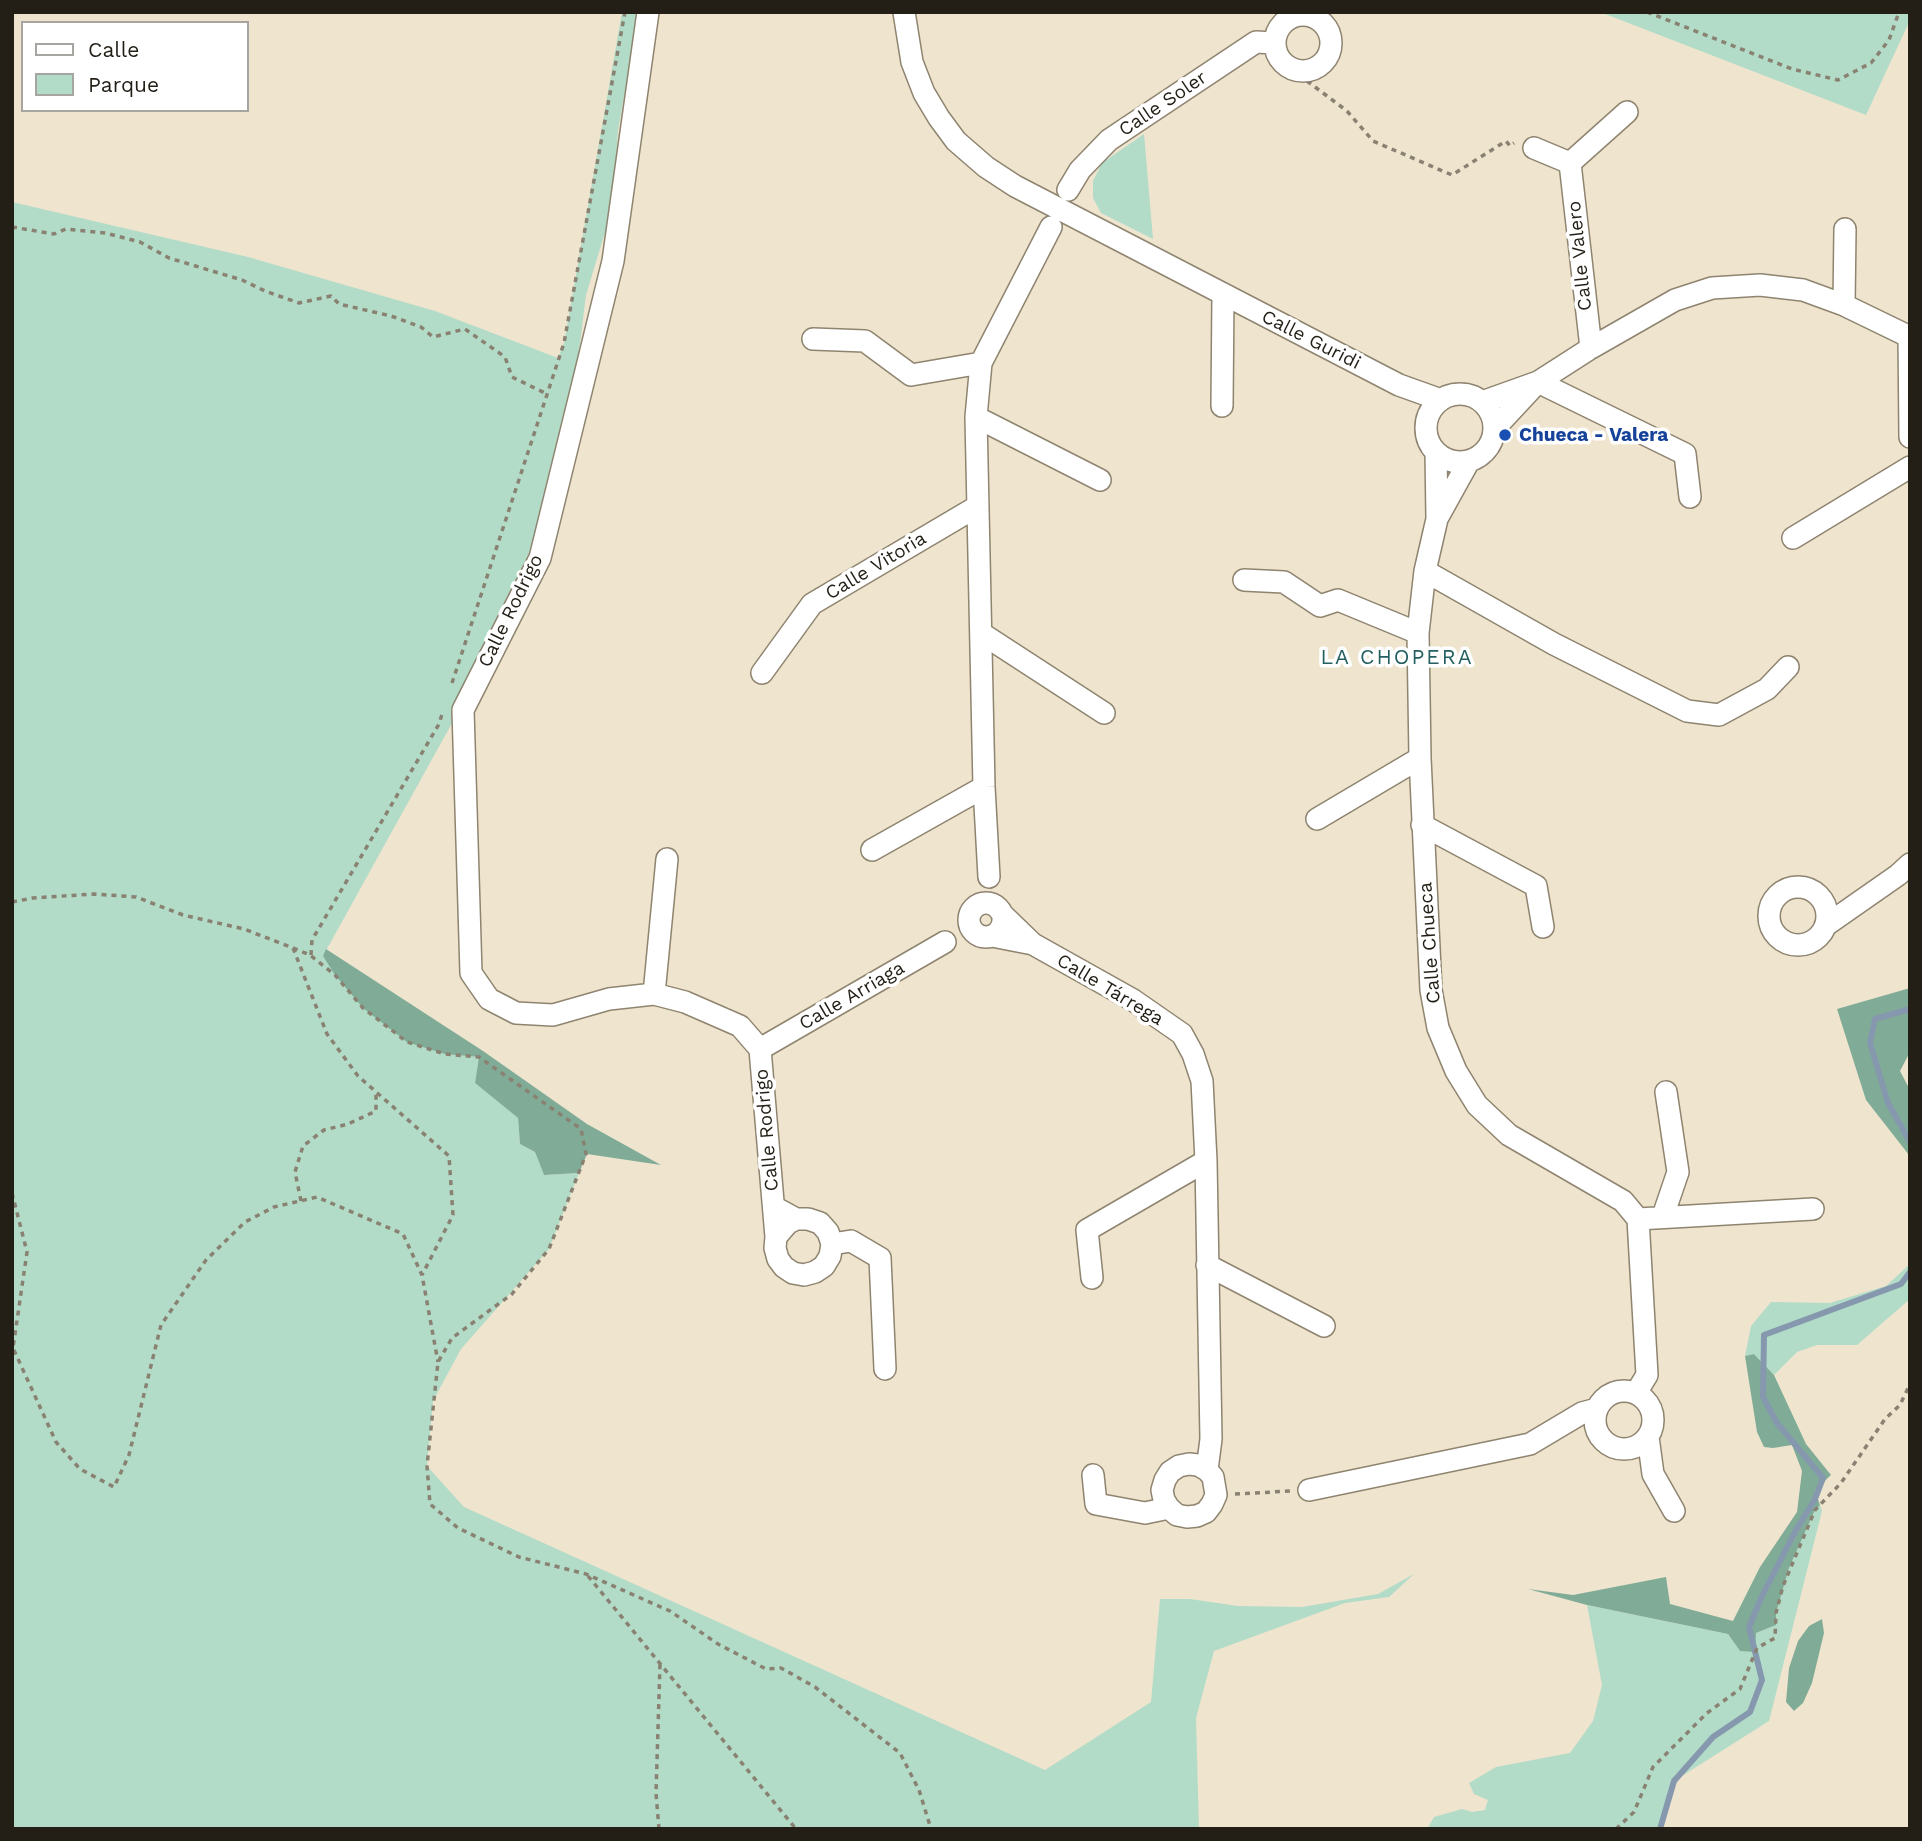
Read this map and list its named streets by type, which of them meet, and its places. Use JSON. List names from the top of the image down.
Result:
{
  "streets": {
    "street": [
      "Calle Soler",
      "Calle Valero",
      "Calle Guridi",
      "Calle Vitoria",
      "Calle Rodrigo",
      "Calle Chueca",
      "Calle Tárrega",
      "Calle Arriaga"
    ]
  },
  "crossings": [
    ["Calle Guridi", "Calle Chueca"],
    ["Calle Rodrigo", "Calle Arriaga"],
    ["Calle Tárrega", "Calle Arriaga"]
  ],
  "districts": ["LA CHOPERA"],
  "places": ["Chueca - Valera"],
  "legend": ["Calle", "Parque"]
}
